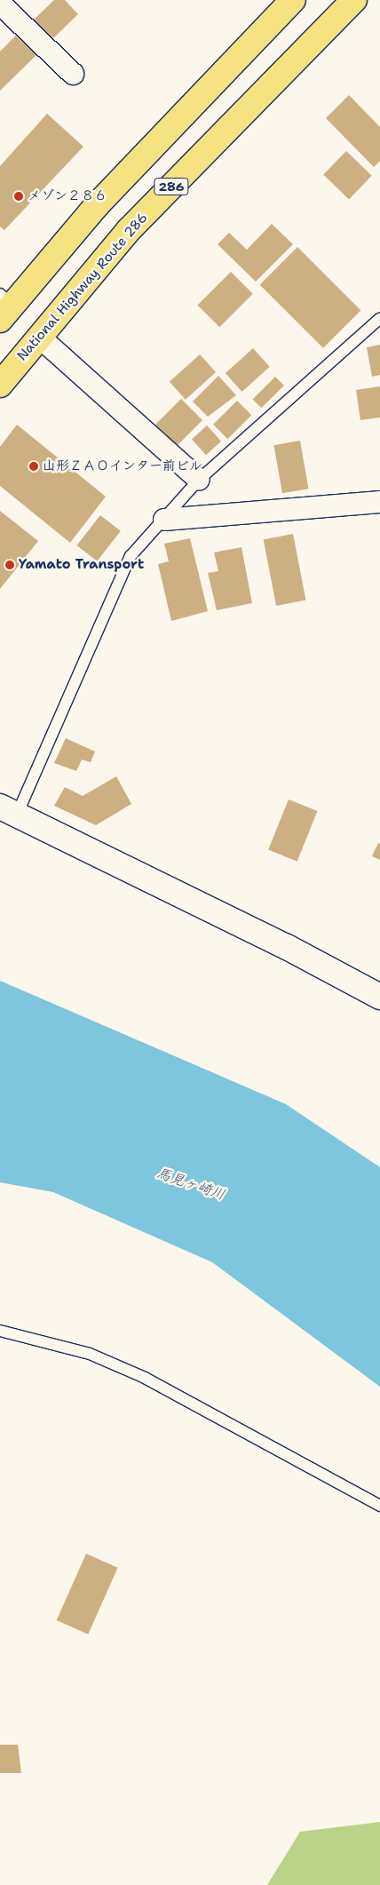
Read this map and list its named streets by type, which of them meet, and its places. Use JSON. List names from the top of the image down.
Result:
{
  "streets": {
    "highway": ["286", "National Highway Route 286"]
  },
  "water": ["馬見ヶ崎川"],
  "places": ["メゾン２８６", "山形ＺＡＯインター前ビル", "Yamato Transport"]
}
